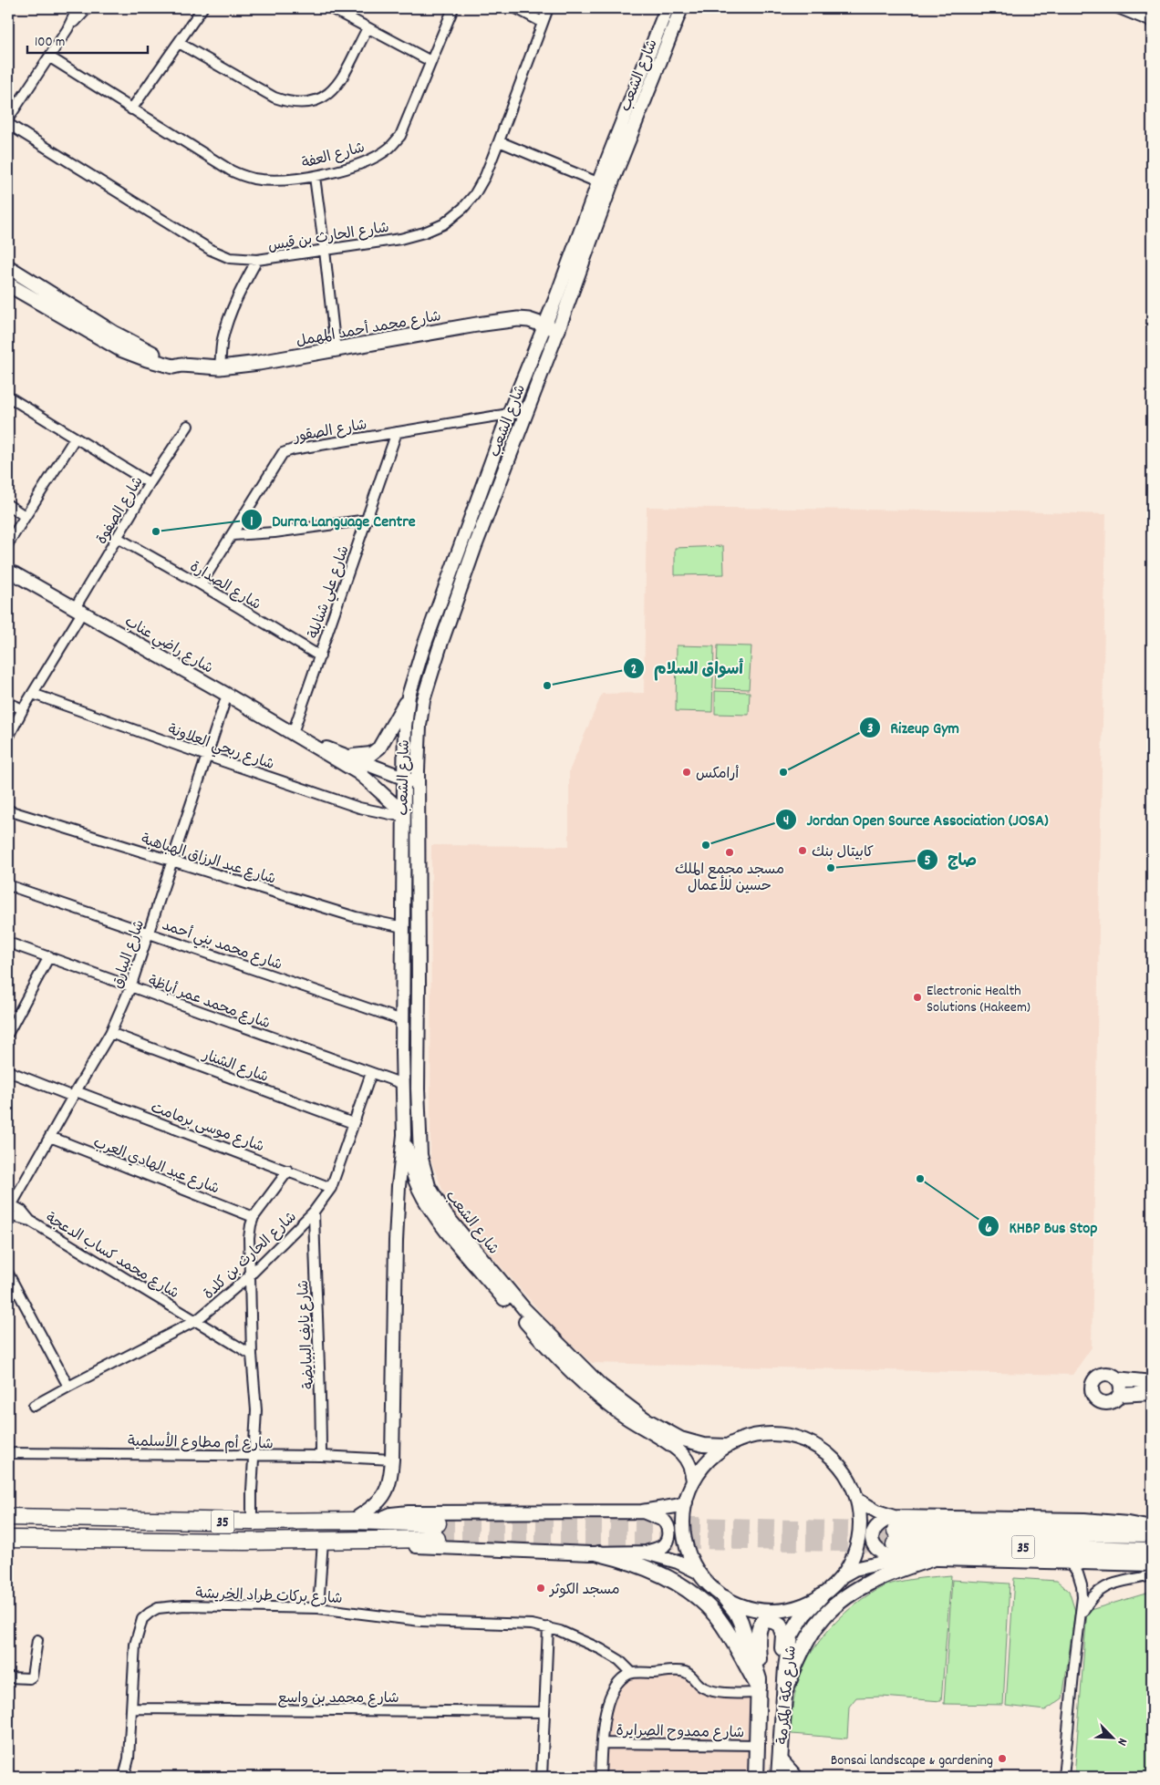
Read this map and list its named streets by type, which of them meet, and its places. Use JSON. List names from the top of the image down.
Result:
{
  "streets": {
    "highway": ["35"],
    "main road": ["شارع محمد أحمد المهمل", "شارع مكة المكرمة"],
    "street": [
      "شارع الشعب",
      "شارع العفة",
      "شارع الحارث بن قيس",
      "شارع الصقور",
      "شارع الصفوة",
      "شارع الصدارة",
      "شارع علي شنابلة",
      "شارع راضي عناب",
      "شارع ربحي العلاونة",
      "شارع عبد الرزاق الهباهبة",
      "شارع محمد بني أحمد",
      "شارع البيارق",
      "شارع محمد عمر أباظة",
      "شارع الشنار",
      "شارع موسى برمامت",
      "شارع عبد الهادي العرب",
      "شارع محمد كساب الدعجة",
      "شارع الحارث بن كلدة",
      "شارع نايف البيايضة",
      "شارع أم مطاوع الأسلمية",
      "شارع بركات طراد الخريشة",
      "شارع محمد بن واسع",
      "شارع ممدوح الصرايرة"
    ]
  },
  "crossings": [
    ["شارع الشعب", "شارع محمد أحمد المهمل"],
    ["شارع الشعب", "شارع الصقور"],
    ["شارع الشعب", "شارع راضي عناب"],
    ["شارع الشعب", "شارع ربحي العلاونة"],
    ["شارع الشعب", "شارع عبد الرزاق الهباهبة"],
    ["شارع الشعب", "شارع محمد بني أحمد"],
    ["شارع الشعب", "شارع محمد عمر أباظة"],
    ["شارع الشعب", "شارع أم مطاوع الأسلمية"],
    ["شارع الشعب", "35"],
    ["شارع الصقور", "شارع الصدارة"],
    ["شارع الصقور", "شارع علي شنابلة"],
    ["شارع الصفوة", "شارع الصدارة"],
    ["شارع الصفوة", "شارع راضي عناب"],
    ["شارع الصفوة", "شارع ربحي العلاونة"],
    ["شارع الصدارة", "شارع علي شنابلة"],
    ["شارع علي شنابلة", "شارع راضي عناب"],
    ["شارع راضي عناب", "شارع ربحي العلاونة"],
    ["شارع راضي عناب", "شارع البيارق"],
    ["شارع ربحي العلاونة", "شارع البيارق"],
    ["شارع عبد الرزاق الهباهبة", "شارع البيارق"],
    ["شارع محمد بني أحمد", "شارع البيارق"],
    ["شارع البيارق", "شارع محمد عمر أباظة"],
    ["شارع البيارق", "شارع الشنار"],
    ["شارع البيارق", "شارع موسى برمامت"],
    ["شارع البيارق", "شارع عبد الهادي العرب"],
    ["شارع البيارق", "شارع محمد كساب الدعجة"],
    ["شارع محمد عمر أباظة", "شارع الحارث بن كلدة"],
    ["شارع الشنار", "شارع الحارث بن كلدة"],
    ["شارع موسى برمامت", "شارع الحارث بن كلدة"],
    ["شارع محمد كساب الدعجة", "شارع الحارث بن كلدة"],
    ["شارع الحارث بن كلدة", "شارع نايف البيايضة"],
    ["شارع نايف البيايضة", "شارع أم مطاوع الأسلمية"],
    ["شارع بركات طراد الخريشة", "شارع محمد بن واسع"],
    ["شارع بركات طراد الخريشة", "شارع ممدوح الصرايرة"],
    ["شارع مكة المكرمة", "شارع ممدوح الصرايرة"]
  ],
  "places": [
    "Durra Language Centre",
    "أسواق السلام",
    "أرامكس",
    "Rizeup Gym",
    "Jordan Open Source Association (JOSA)",
    "كابيتال بنك",
    "مسجد مجمع الملك حسين للأعمال",
    "صاج",
    "Electronic Health Solutions (Hakeem)",
    "KHBP Bus Stop",
    "مسجد الكوثر",
    "Bonsai landscape & gardening"
  ],
  "scale_bar": "100 m",
  "north": "bottom right"
}
